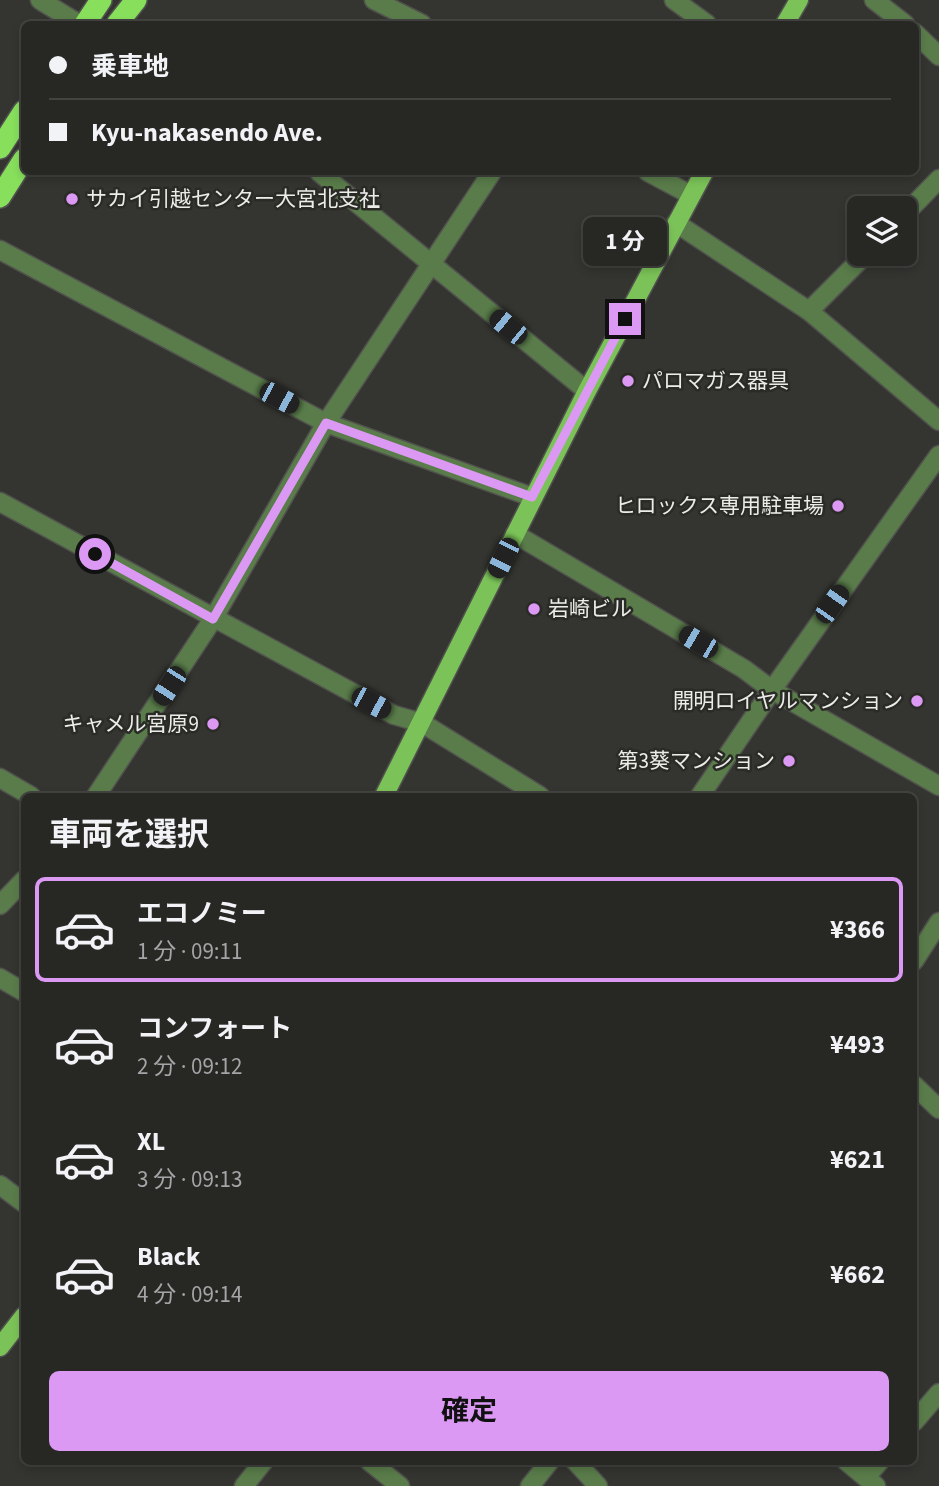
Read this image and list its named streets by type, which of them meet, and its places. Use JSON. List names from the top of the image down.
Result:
{
  "places": [
    "サカイ引越センター大宮北支社",
    "パロマガス器具",
    "ヒロックス専用駐車場",
    "岩崎ビル",
    "開明ロイヤルマンション",
    "キャメル宮原9",
    "第3葵マンション"
  ],
  "page": {
    "banner": ["乗車地", "Kyu-nakasendo Ave."],
    "bubble": "1 分",
    "heading": "車両を選択",
    "list": [
      {
        "name": "エコノミー",
        "note": "1 分 · 09:11",
        "value": "¥366"
      },
      {
        "name": "コンフォート",
        "note": "2 分 · 09:12",
        "value": "¥493"
      },
      {
        "name": "XL",
        "note": "3 分 · 09:13",
        "value": "¥621"
      },
      {
        "name": "Black",
        "note": "4 分 · 09:14",
        "value": "¥662"
      }
    ],
    "buttons": "確定"
  }
}
